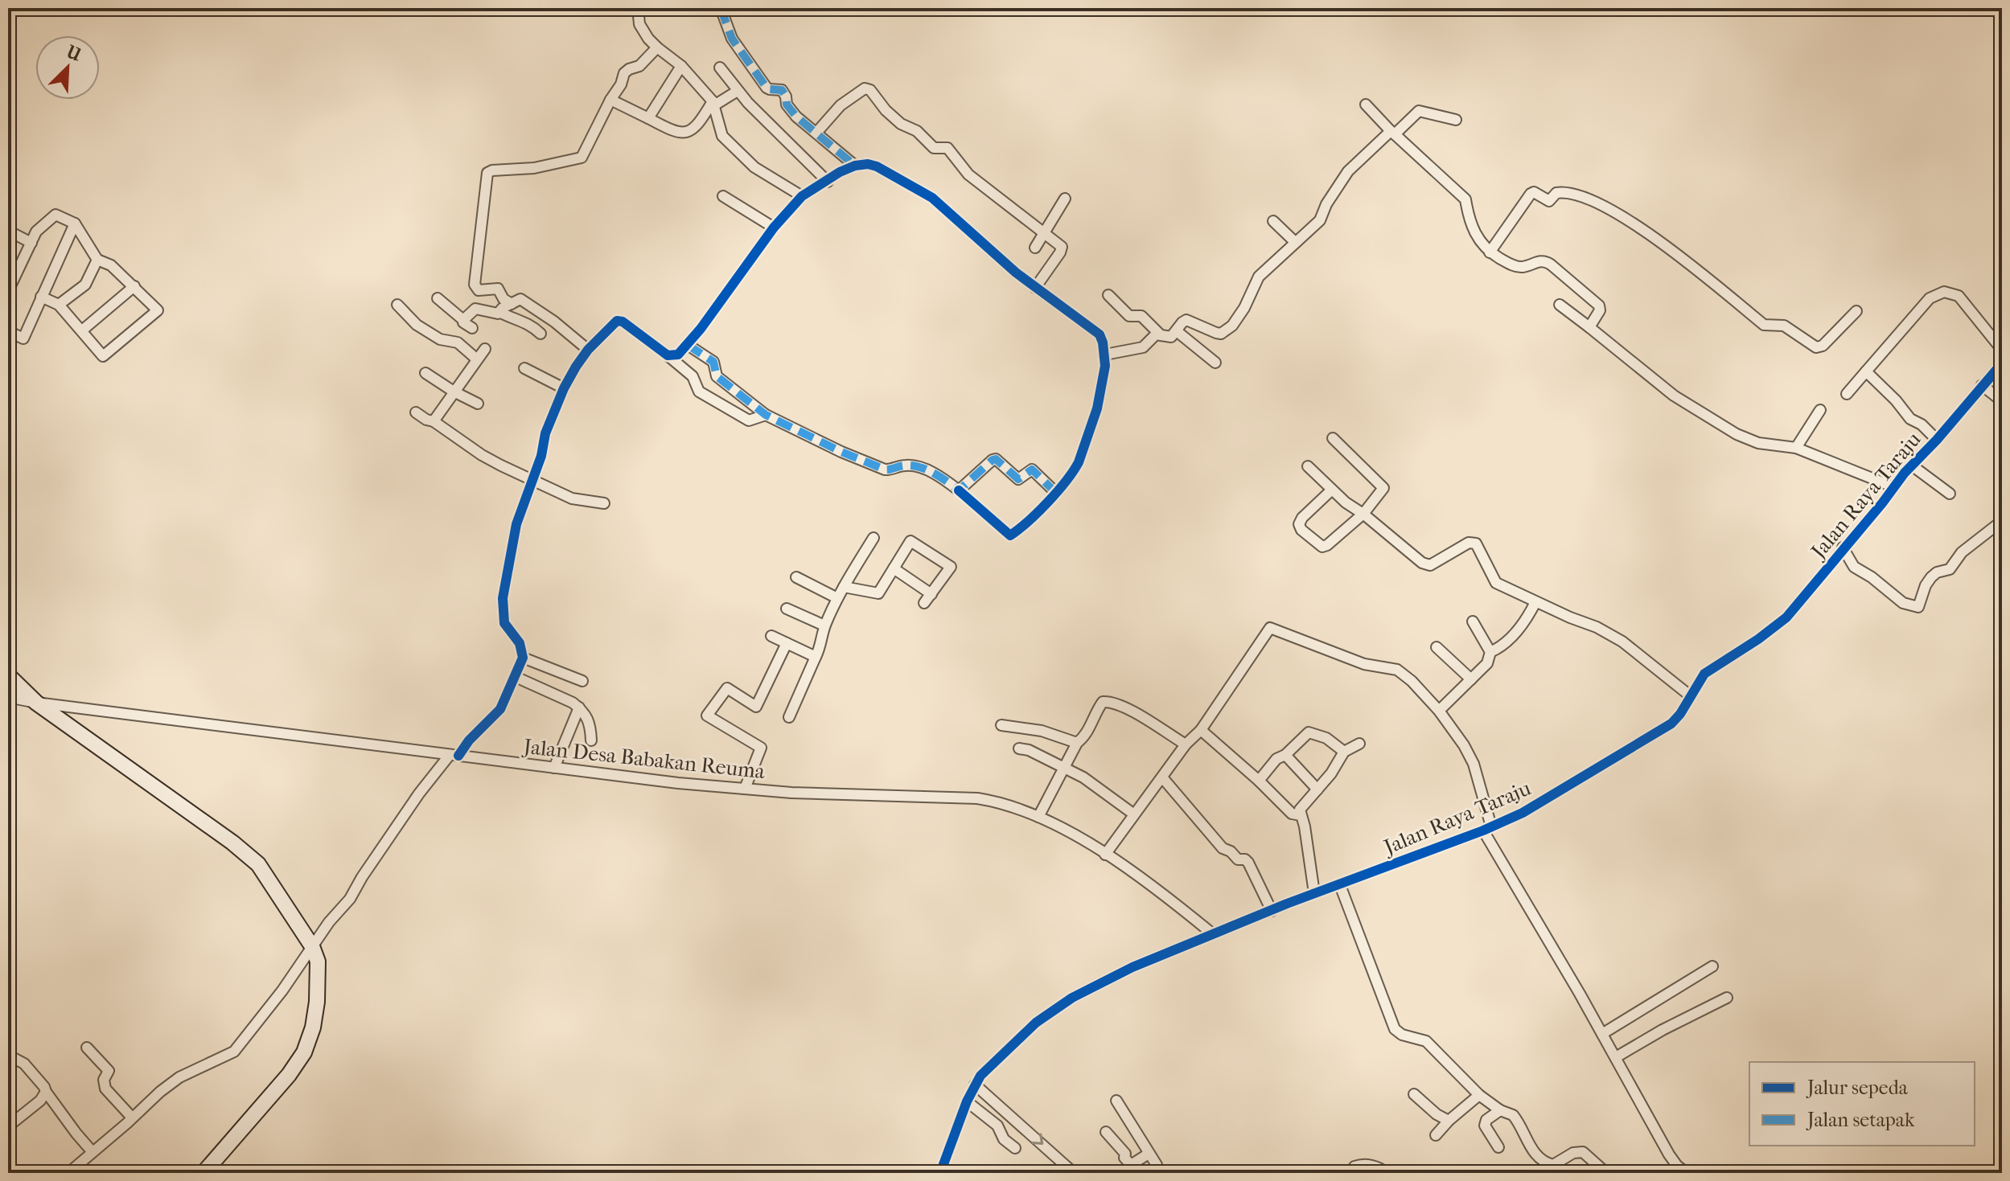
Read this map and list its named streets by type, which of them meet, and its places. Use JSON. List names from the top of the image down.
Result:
{
  "streets": {
    "street": ["Jalan Raya Taraju", "Jalan Desa Babakan Reuma"]
  },
  "crossings": [
    ["Jalan Raya Taraju", "Jalan Desa Babakan Reuma"]
  ],
  "legend": ["Jalur sepeda", "Jalan setapak"],
  "north": "top right"
}
